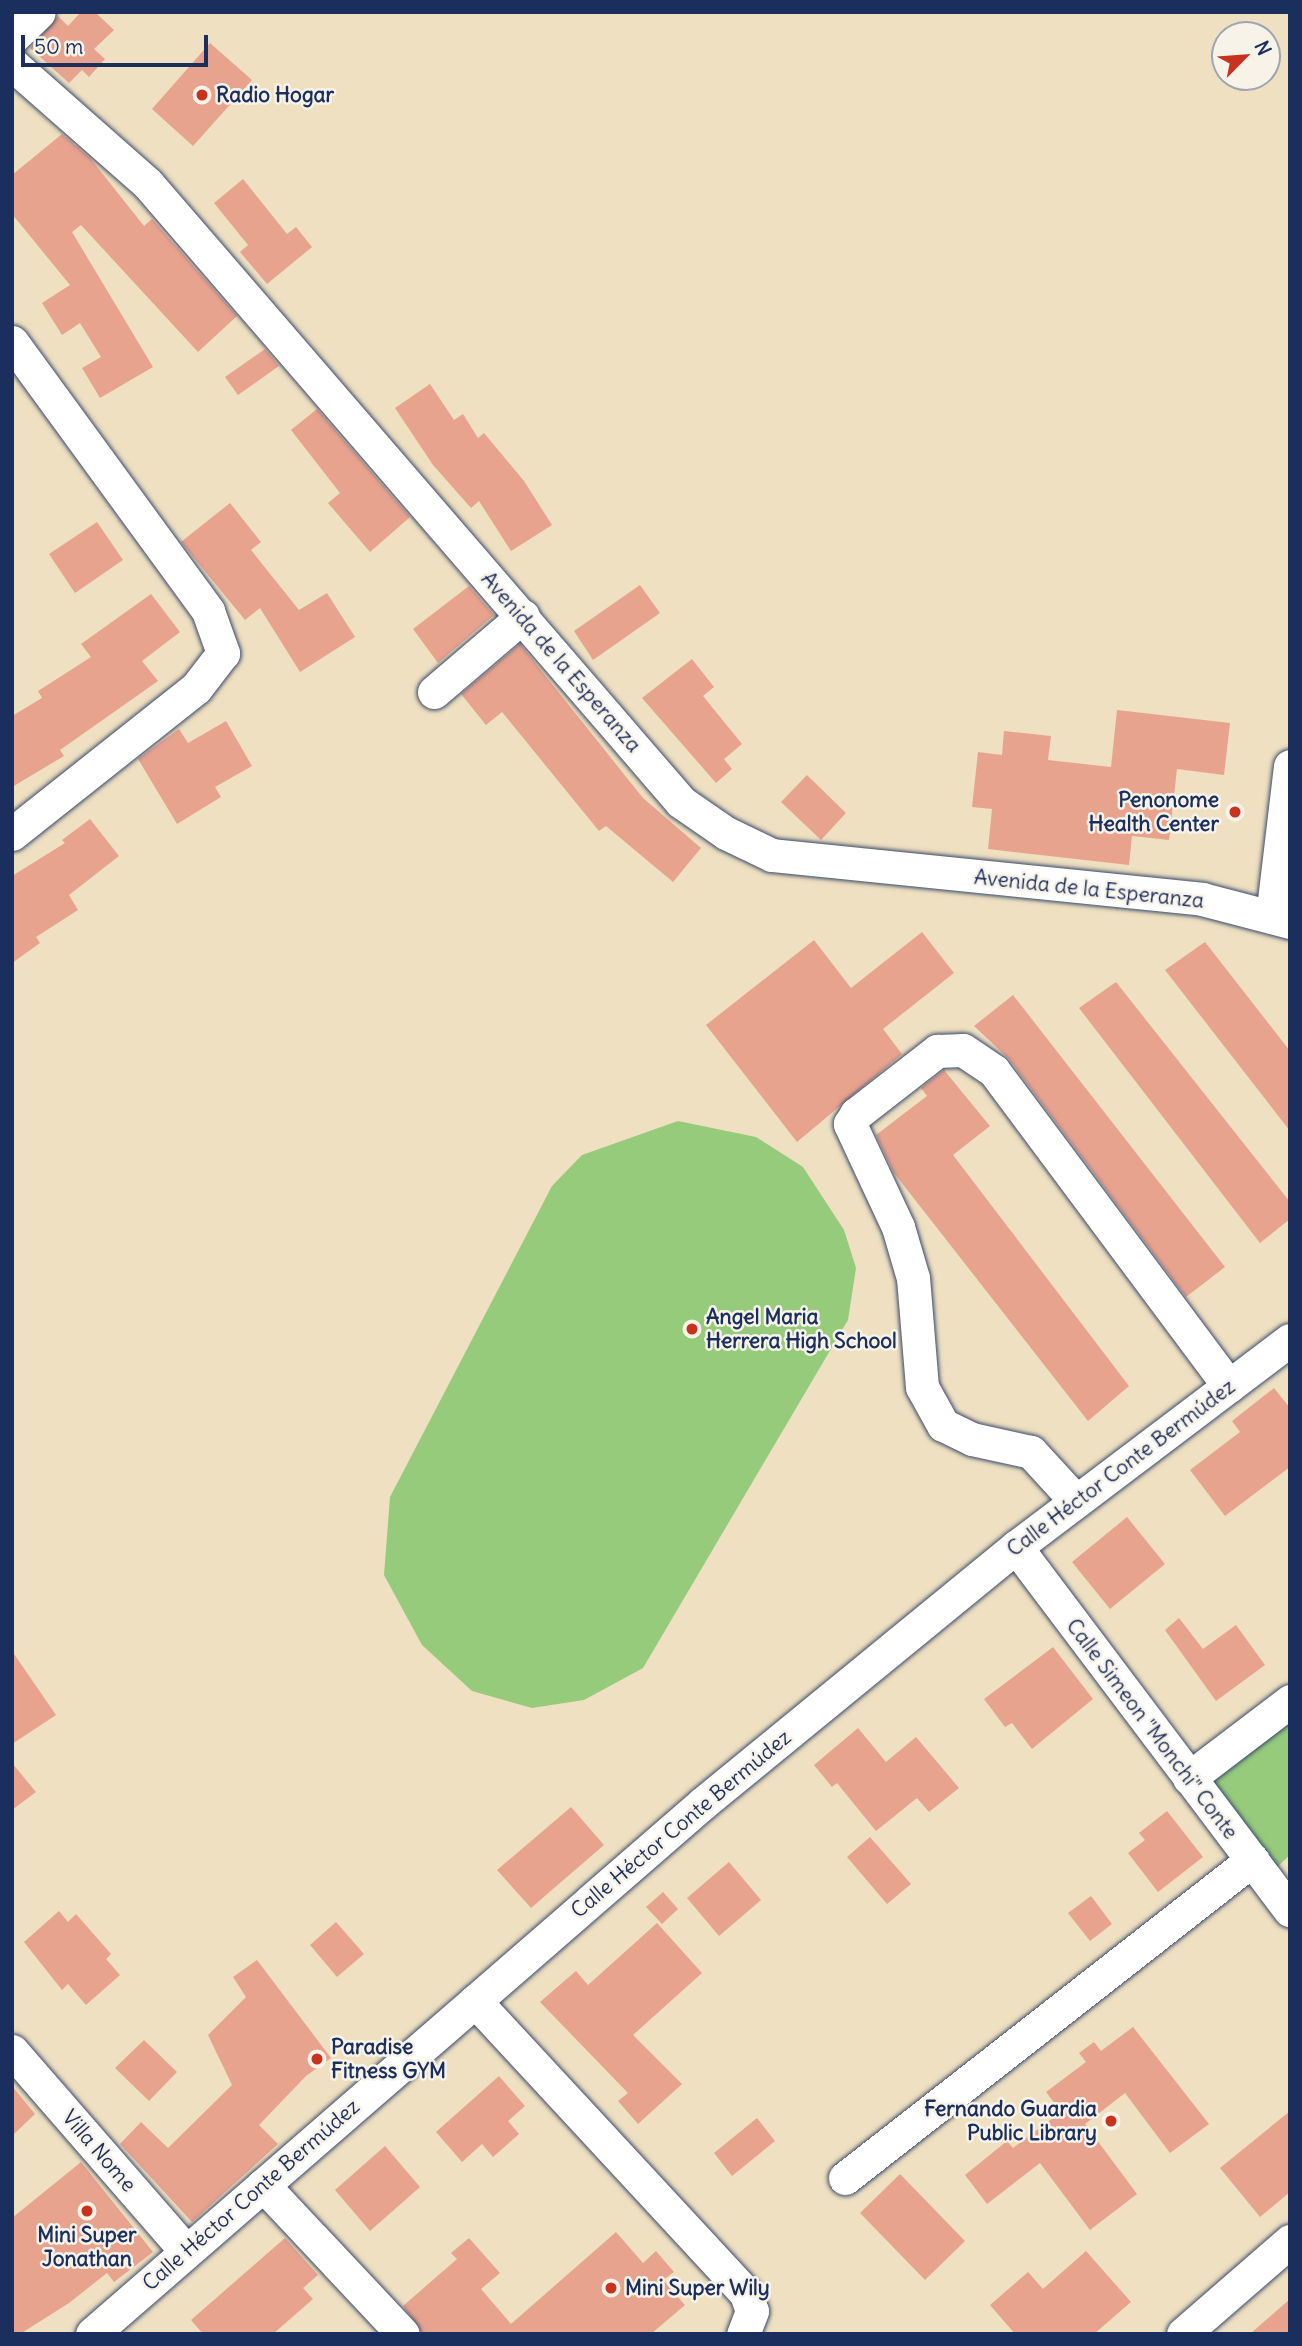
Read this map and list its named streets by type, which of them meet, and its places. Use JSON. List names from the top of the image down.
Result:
{
  "streets": {
    "street": [
      "Avenida de la Esperanza",
      "Calle Héctor Conte Bermúdez",
      "Calle Simeon \"Monchi\" Conte",
      "Villa Nome"
    ]
  },
  "crossings": [
    ["Calle Héctor Conte Bermúdez", "Calle Simeon \"Monchi\" Conte"],
    ["Calle Héctor Conte Bermúdez", "Villa Nome"]
  ],
  "places": [
    "Radio Hogar",
    "Penonome Health Center",
    "Angel Maria Herrera High School",
    "Paradise Fitness GYM",
    "Fernando Guardia Public Library",
    "Mini Super Jonathan",
    "Mini Super Wily"
  ],
  "scale_bar": "50 m",
  "north": "top right"
}
